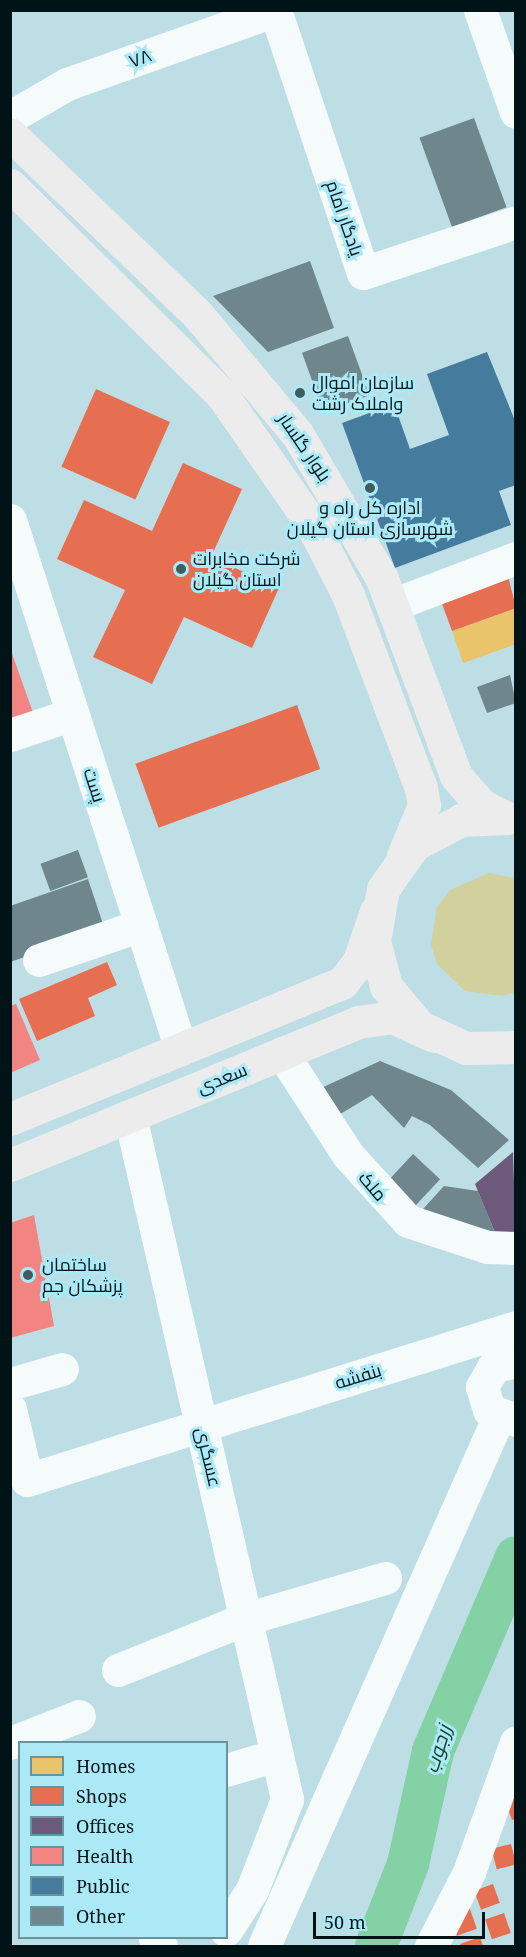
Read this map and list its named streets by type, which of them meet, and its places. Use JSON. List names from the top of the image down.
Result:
{
  "streets": {
    "main road": ["بلوار گلسار", "سعدی"],
    "street": [
      "۷۸",
      "یادگار امام",
      "پست",
      "ملک",
      "بنفشه",
      "عسگری"
    ]
  },
  "crossings": [
    ["۷۸", "یادگار امام"],
    ["سعدی", "ملک"],
    ["سعدی", "عسگری"],
    ["بنفشه", "عسگری"]
  ],
  "water": ["زرجوب"],
  "places": [
    "سازمان اموال واملاک رشت",
    "اداره کل راه و شهرسازی استان گیلان",
    "شرکت مخابرات استان گیلان",
    "ساختمان پزشکان جم"
  ],
  "legend": [
    "Homes",
    "Shops",
    "Offices",
    "Health",
    "Public",
    "Other"
  ],
  "scale_bar": "50 m"
}
